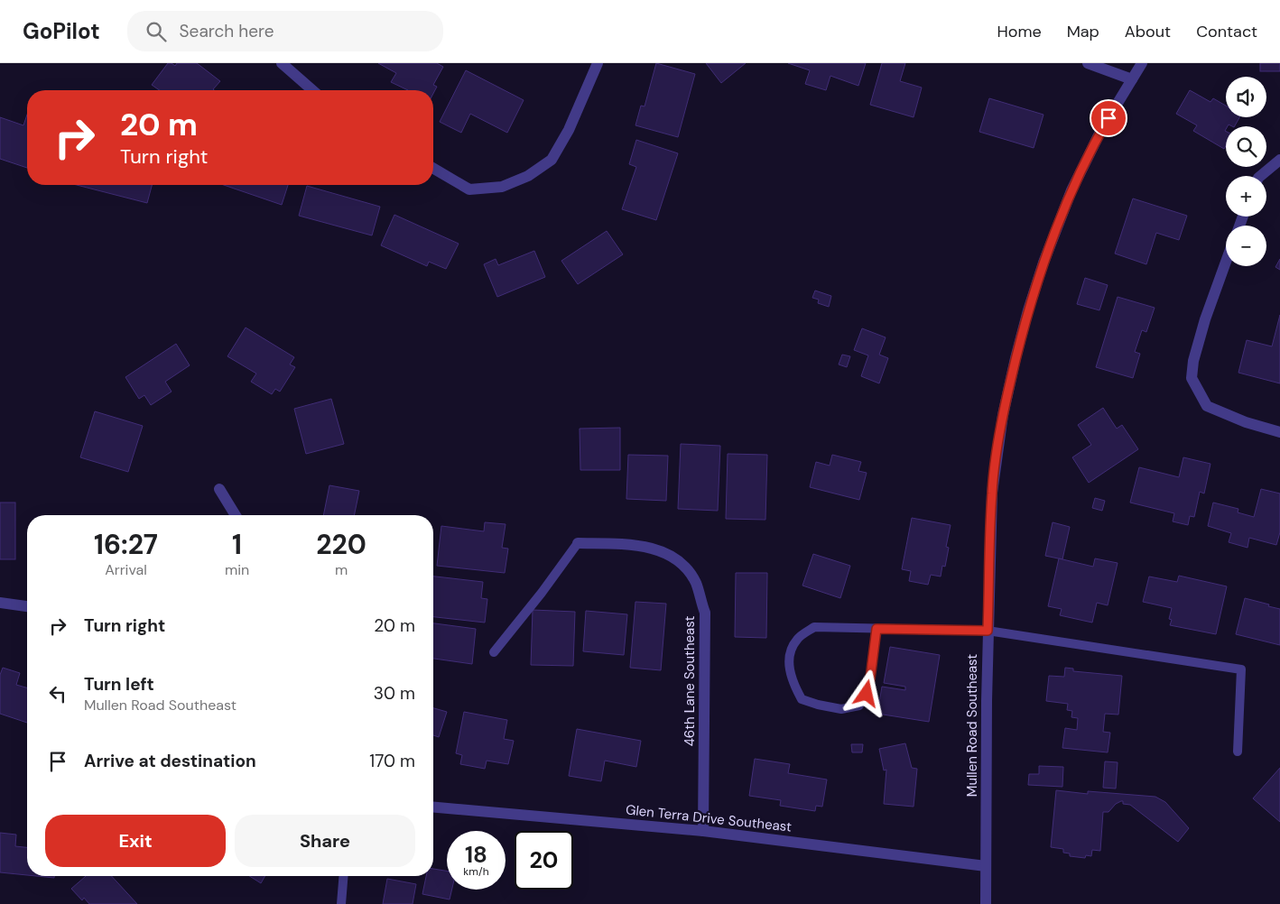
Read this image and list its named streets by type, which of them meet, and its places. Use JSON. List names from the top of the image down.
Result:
{
  "streets": {
    "street": ["46th Lane Southeast", "Mullen Road Southeast", "Glen Terra Drive Southeast"]
  },
  "crossings": [
    ["46th Lane Southeast", "Glen Terra Drive Southeast"],
    ["Mullen Road Southeast", "Glen Terra Drive Southeast"]
  ],
  "page": {
    "header": "GoPilot",
    "search": "Search here",
    "nav": [
      "Home",
      "Map",
      "About",
      "Contact"
    ],
    "map_buttons": ["+", "−"],
    "turn": ["20 m", "Turn right"],
    "eta": [
      "16:27",
      "Arrival",
      "1",
      "min",
      "220",
      "m"
    ],
    "list": [
      {
        "name": "Turn right",
        "value": "20 m"
      },
      {
        "name": "Turn left",
        "note": "Mullen Road Southeast",
        "value": "30 m"
      },
      {
        "name": "Arrive at destination",
        "value": "170 m"
      }
    ],
    "buttons": ["Exit", "Share"],
    "speed": "18 km/h",
    "limit": "20"
  }
}
